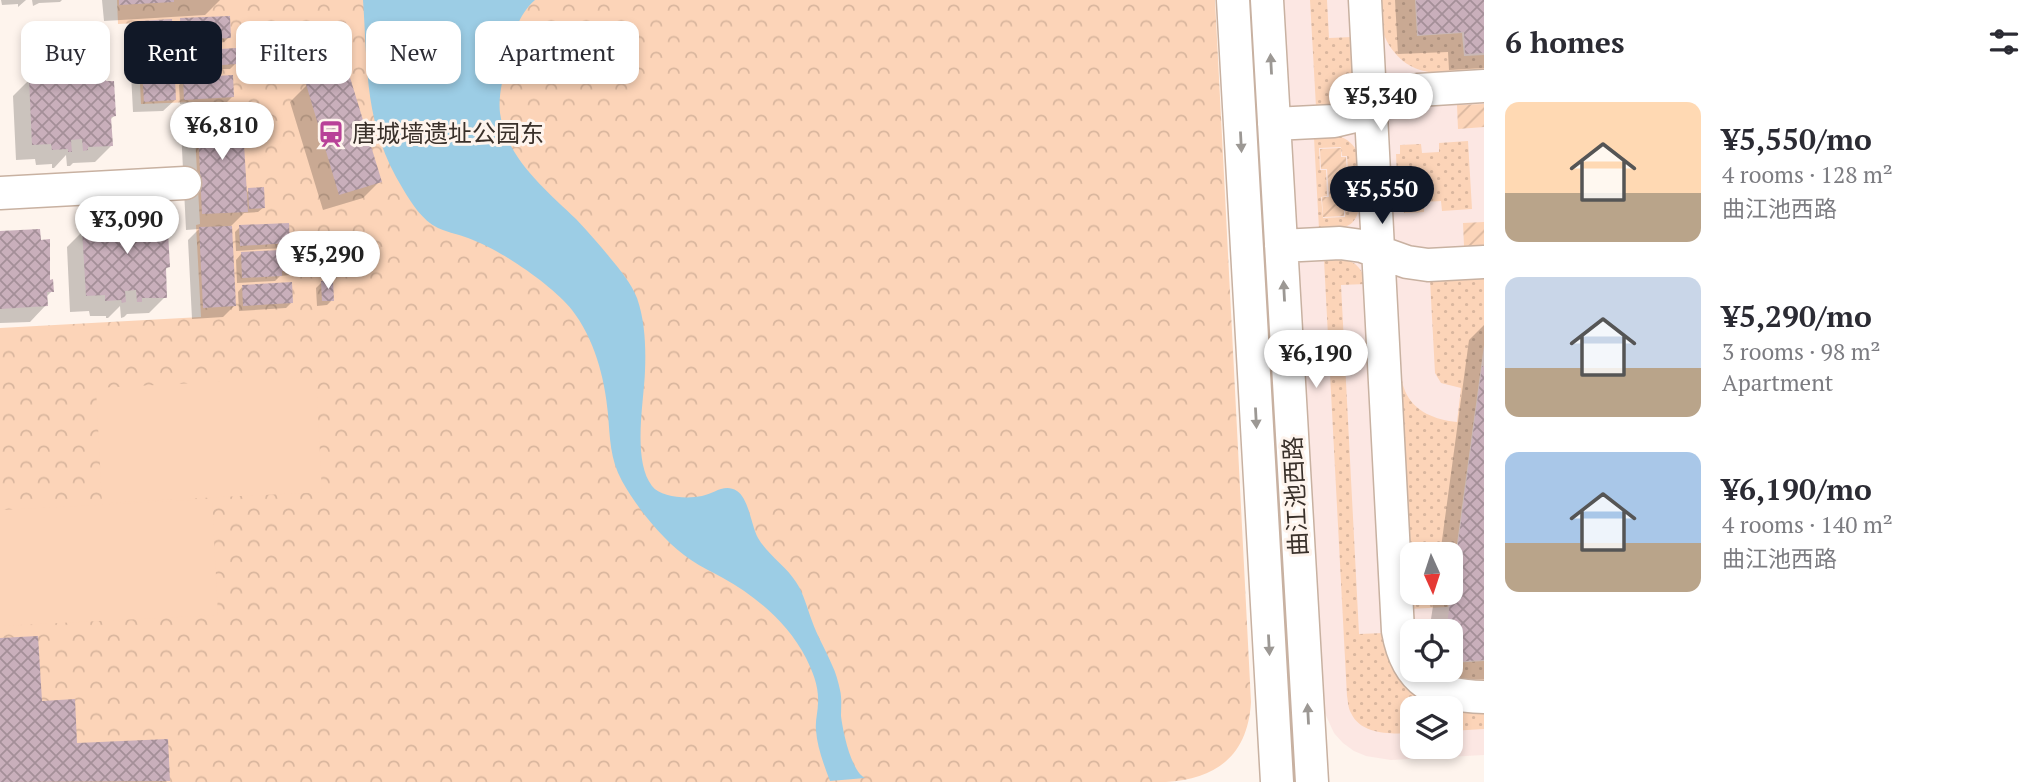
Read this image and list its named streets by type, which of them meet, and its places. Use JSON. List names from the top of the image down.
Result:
{
  "streets": {
    "street": ["曲江池西路"]
  },
  "places": {
    "station": ["唐城墙遗址公园东"]
  },
  "north": "bottom",
  "page": {
    "heading": "6 homes",
    "chip": [
      "Buy",
      "Rent",
      "Filters",
      "New",
      "Apartment"
    ],
    "price": [
      "¥5,340",
      "¥6,810",
      "¥5,550",
      "¥3,090",
      "¥5,290",
      "¥6,190"
    ],
    "list": [
      {
        "name": "¥5,550/mo",
        "note": "4 rooms · 128 m² · 曲江池西路"
      },
      {
        "name": "¥5,290/mo",
        "note": "3 rooms · 98 m² · Apartment"
      },
      {
        "name": "¥6,190/mo",
        "note": "4 rooms · 140 m² · 曲江池西路"
      }
    ]
  }
}
